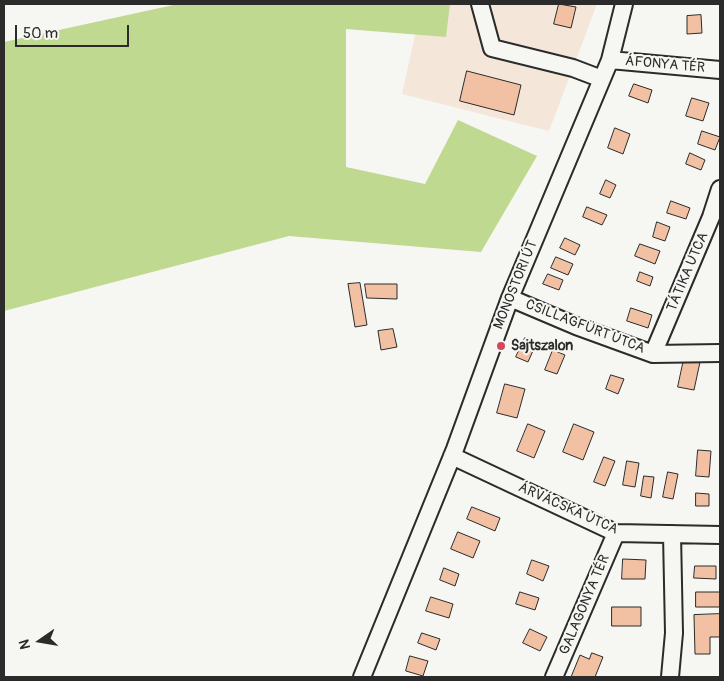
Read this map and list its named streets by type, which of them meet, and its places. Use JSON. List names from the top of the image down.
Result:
{
  "streets": {
    "street": [
      "ÁFONYA TÉR",
      "TÁTIKA UTCA",
      "MONOSTORI ÚT",
      "CSILLAGFÜRT UTCA",
      "ÁRVÁCSKA UTCA",
      "GALAGONYA TÉR"
    ]
  },
  "crossings": [
    ["ÁFONYA TÉR", "MONOSTORI ÚT"],
    ["TÁTIKA UTCA", "CSILLAGFÜRT UTCA"],
    ["MONOSTORI ÚT", "CSILLAGFÜRT UTCA"],
    ["MONOSTORI ÚT", "ÁRVÁCSKA UTCA"],
    ["ÁRVÁCSKA UTCA", "GALAGONYA TÉR"]
  ],
  "places": ["Sajtszalon"],
  "scale_bar": "50 m",
  "north": "left"
}
